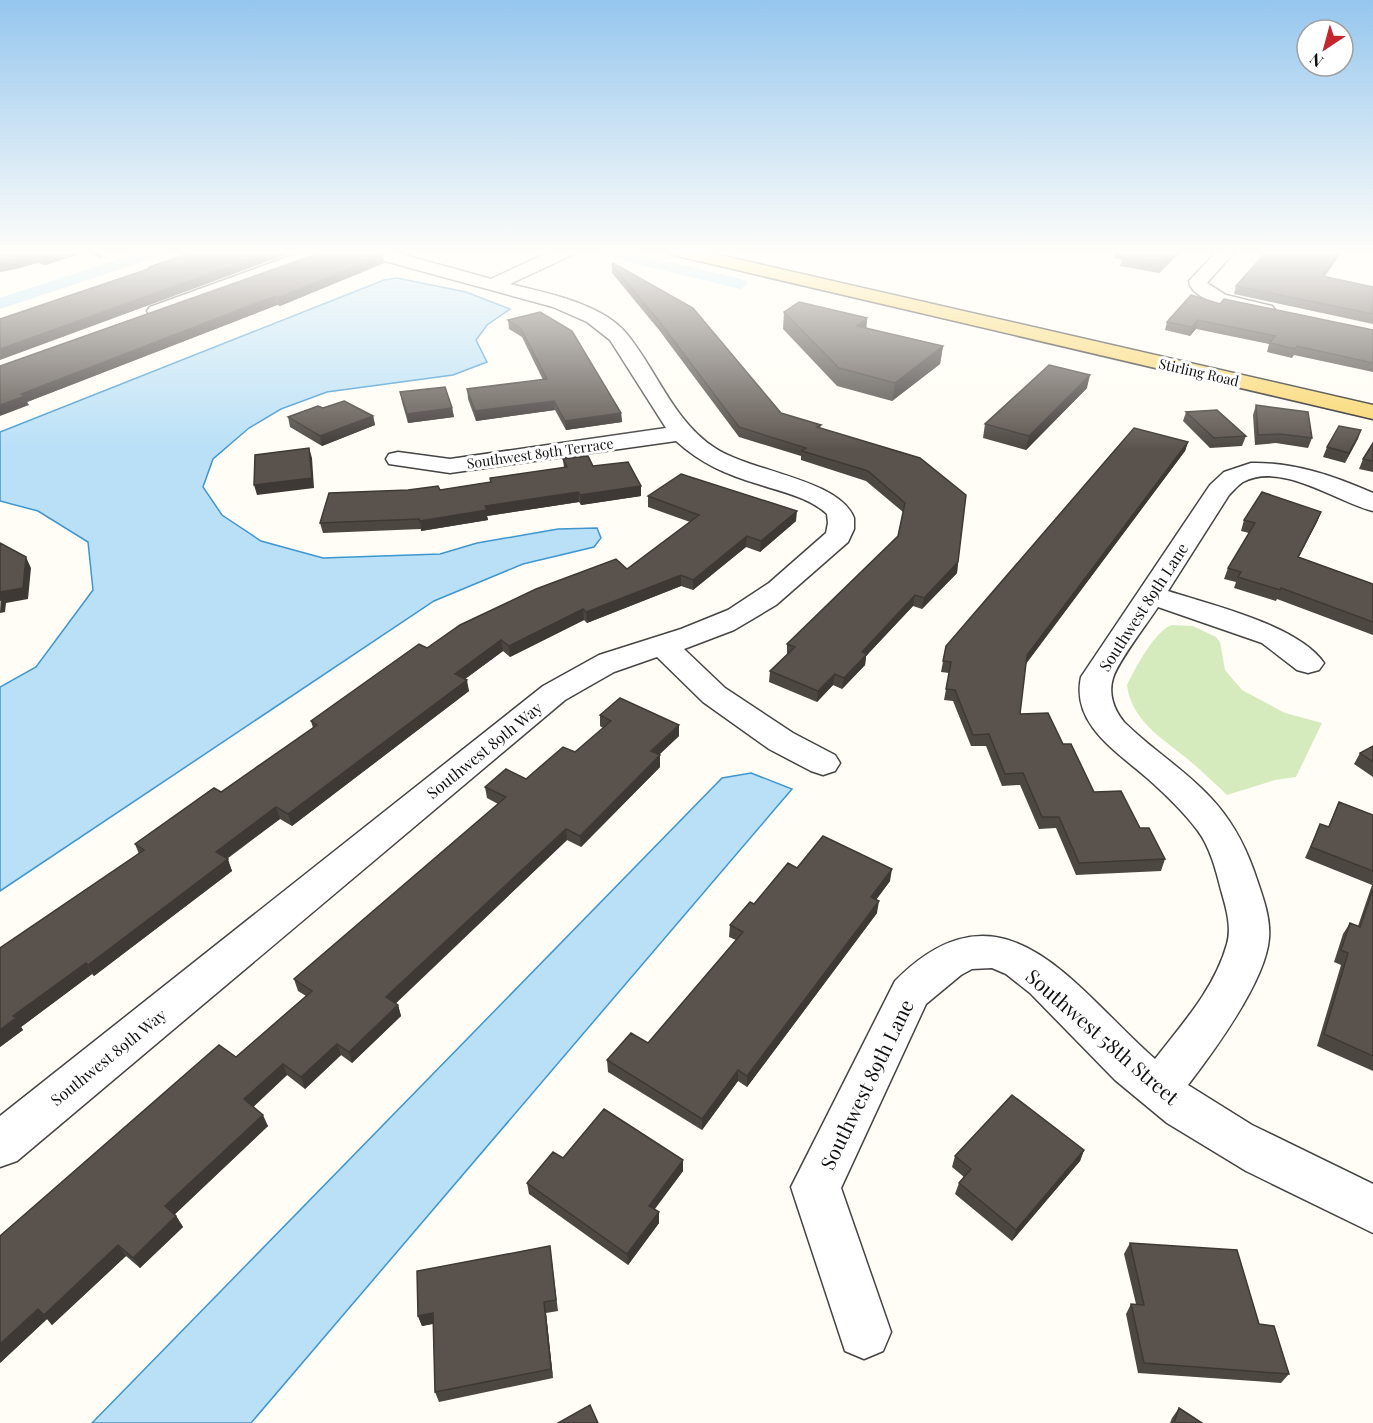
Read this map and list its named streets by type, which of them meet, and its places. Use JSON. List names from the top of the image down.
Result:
{
  "streets": {
    "main road": ["Stirling Road"],
    "street": [
      "Southwest 89th Terrace",
      "Southwest 89th Lane",
      "Southwest 89th Way",
      "Southwest 58th Street"
    ]
  },
  "crossings": [
    ["Southwest 89th Terrace", "Southwest 89th Way"],
    ["Southwest 89th Lane", "Southwest 58th Street"]
  ],
  "north": "bottom left"
}
